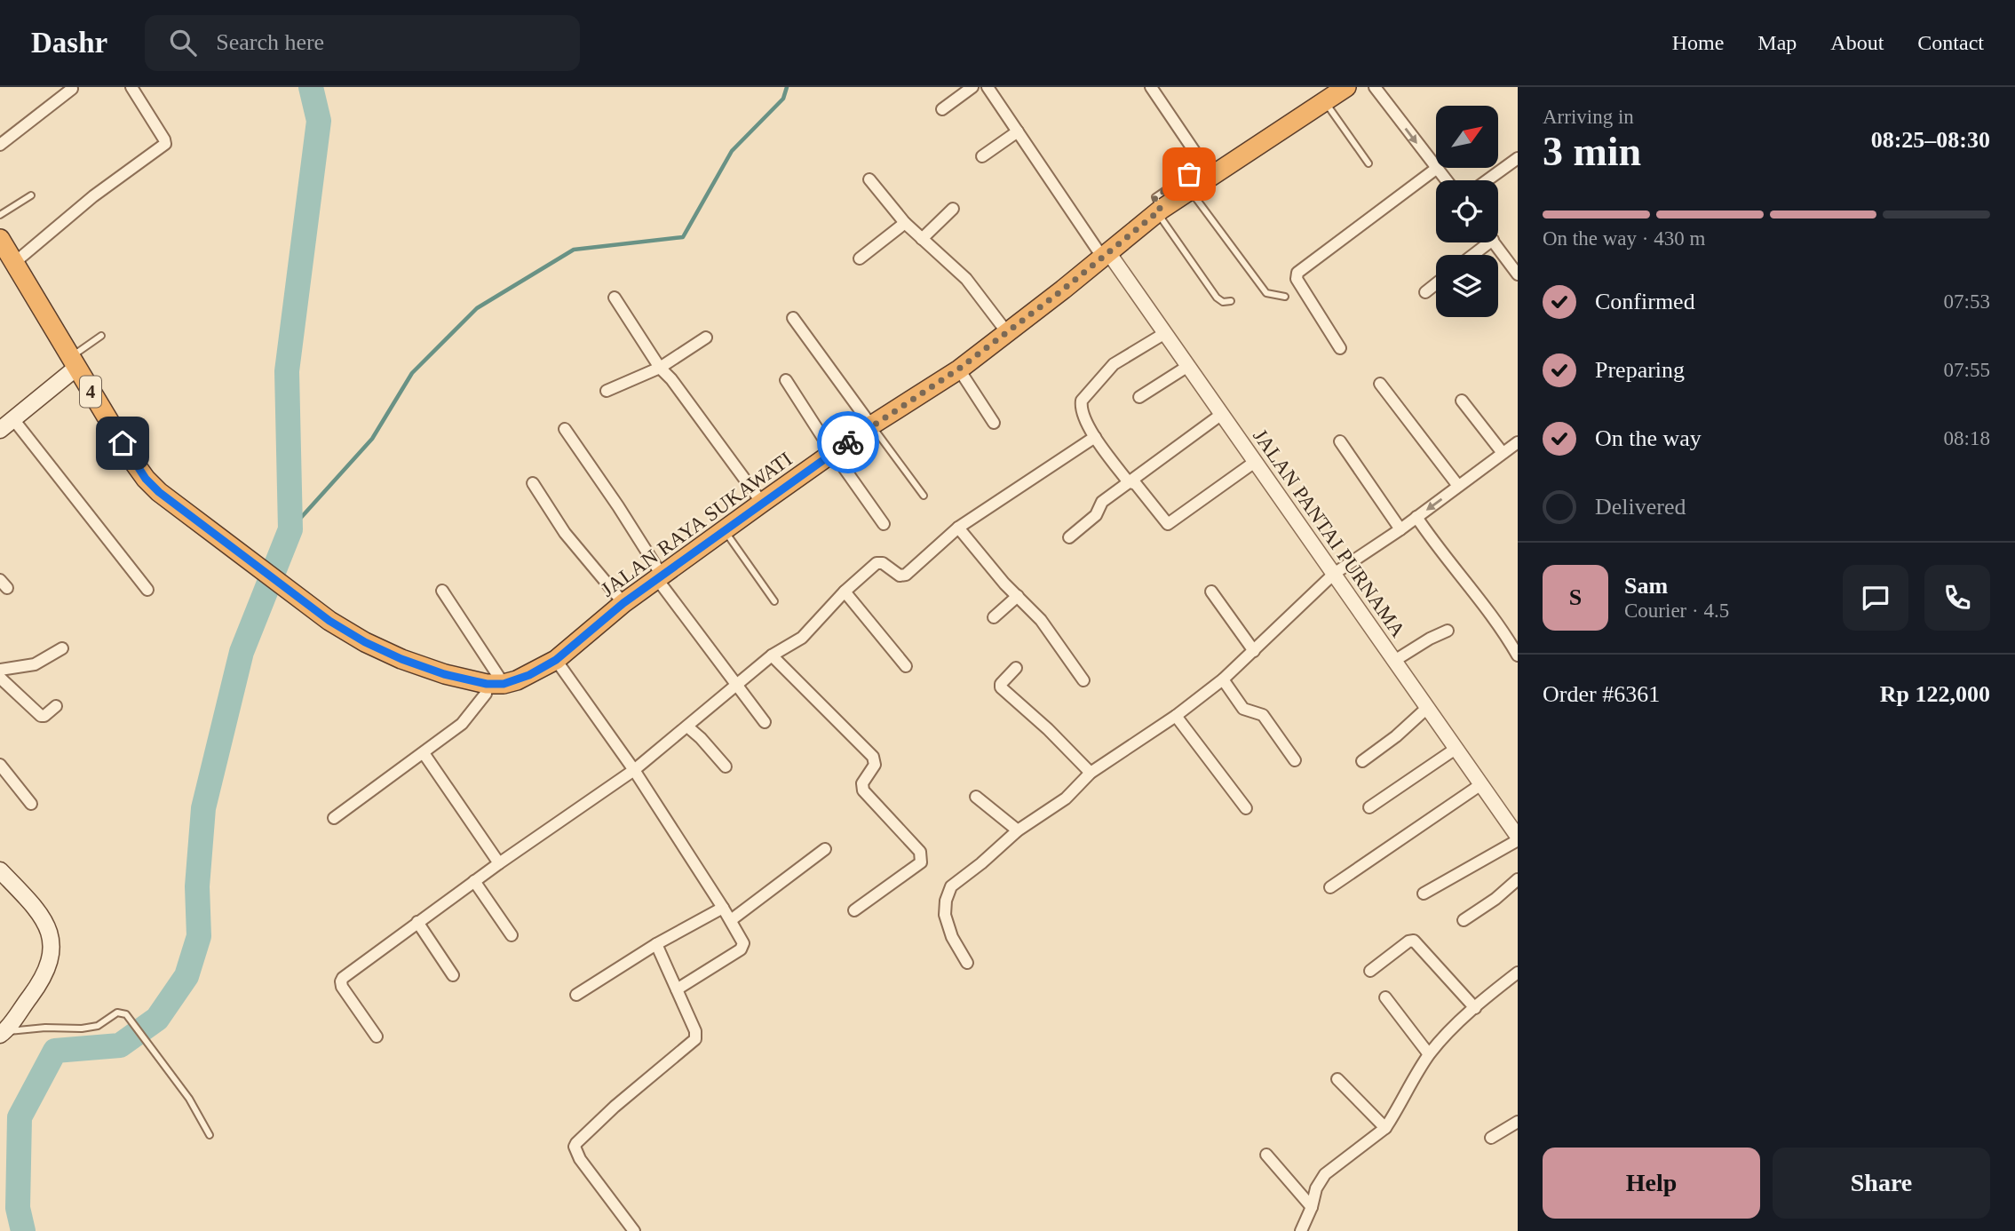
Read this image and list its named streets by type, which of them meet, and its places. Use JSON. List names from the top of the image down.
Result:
{
  "streets": {
    "highway": ["4", "JALAN RAYA SUKAWATI"],
    "street": ["JALAN PANTAI PURNAMA"]
  },
  "crossings": [
    ["4", "JALAN RAYA SUKAWATI"],
    ["JALAN RAYA SUKAWATI", "JALAN PANTAI PURNAMA"]
  ],
  "north": "top right",
  "page": {
    "header": "Dashr",
    "search": "Search here",
    "nav": [
      "Home",
      "Map",
      "About",
      "Contact"
    ],
    "heading": ["3 min", "Arriving in", "08:25–08:30"],
    "panel": [
      "Sam",
      "Courier · 4.5",
      "Order #6361",
      "Rp 122,000"
    ],
    "bar": "On the way · 430 m",
    "list": [
      ["Confirmed", "07:53"],
      ["Preparing", "07:55"],
      ["On the way", "08:18"],
      "Delivered"
    ],
    "round": "S",
    "buttons": ["Help", "Share"]
  }
}
